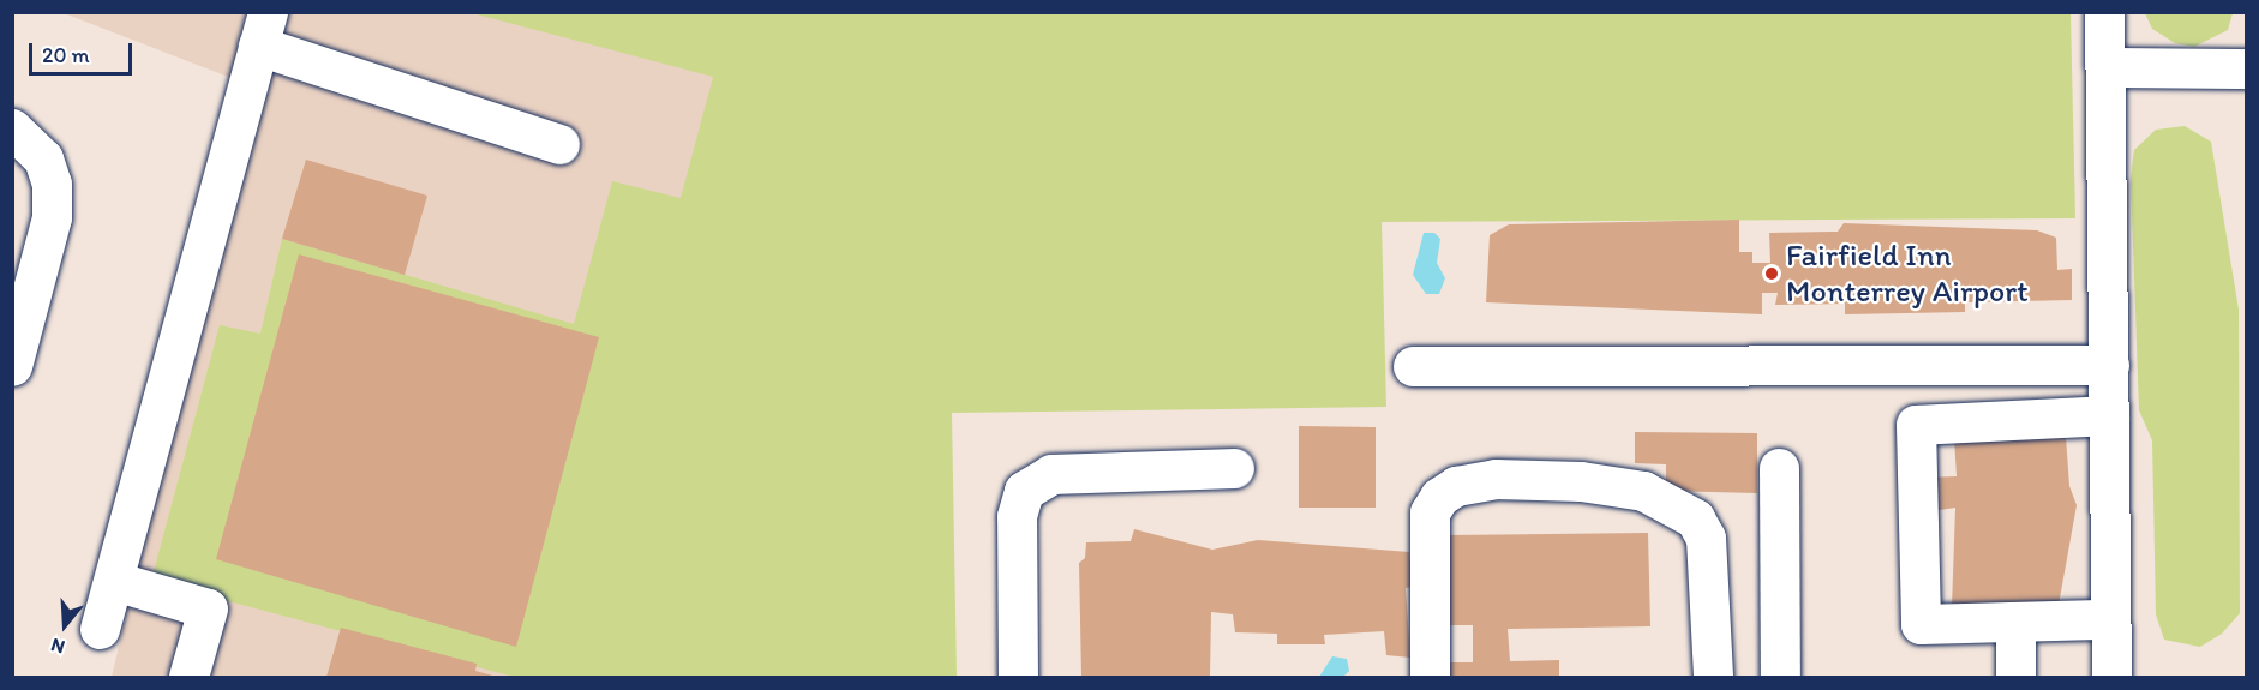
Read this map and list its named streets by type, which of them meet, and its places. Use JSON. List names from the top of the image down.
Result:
{
  "places": ["Fairfield Inn Monterrey Airport"],
  "scale_bar": "20 m",
  "north": "bottom"
}
